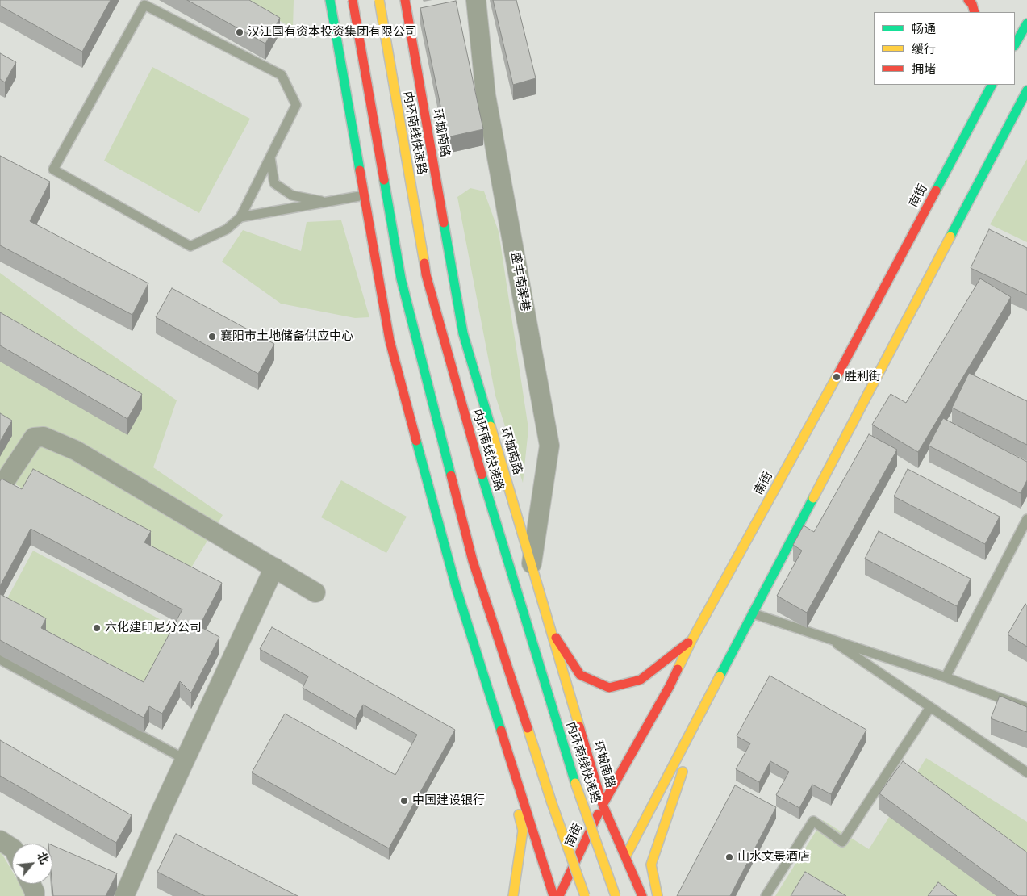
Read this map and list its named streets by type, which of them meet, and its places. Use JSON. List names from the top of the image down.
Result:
{
  "streets": {
    "main road": ["内环南线快速路", "环城南路", "南街"],
    "street": ["盛丰南渠巷"]
  },
  "crossings": [
    ["环城南路", "南街"],
    ["环城南路", "盛丰南渠巷"]
  ],
  "places": [
    "汉江国有资本投资集团有限公司",
    "襄阳市土地储备供应中心",
    "胜利街",
    "六化建印尼分公司",
    "中国建设银行",
    "山水文景酒店"
  ],
  "legend": ["畅通", "缓行", "拥堵"],
  "north": "top right"
}
